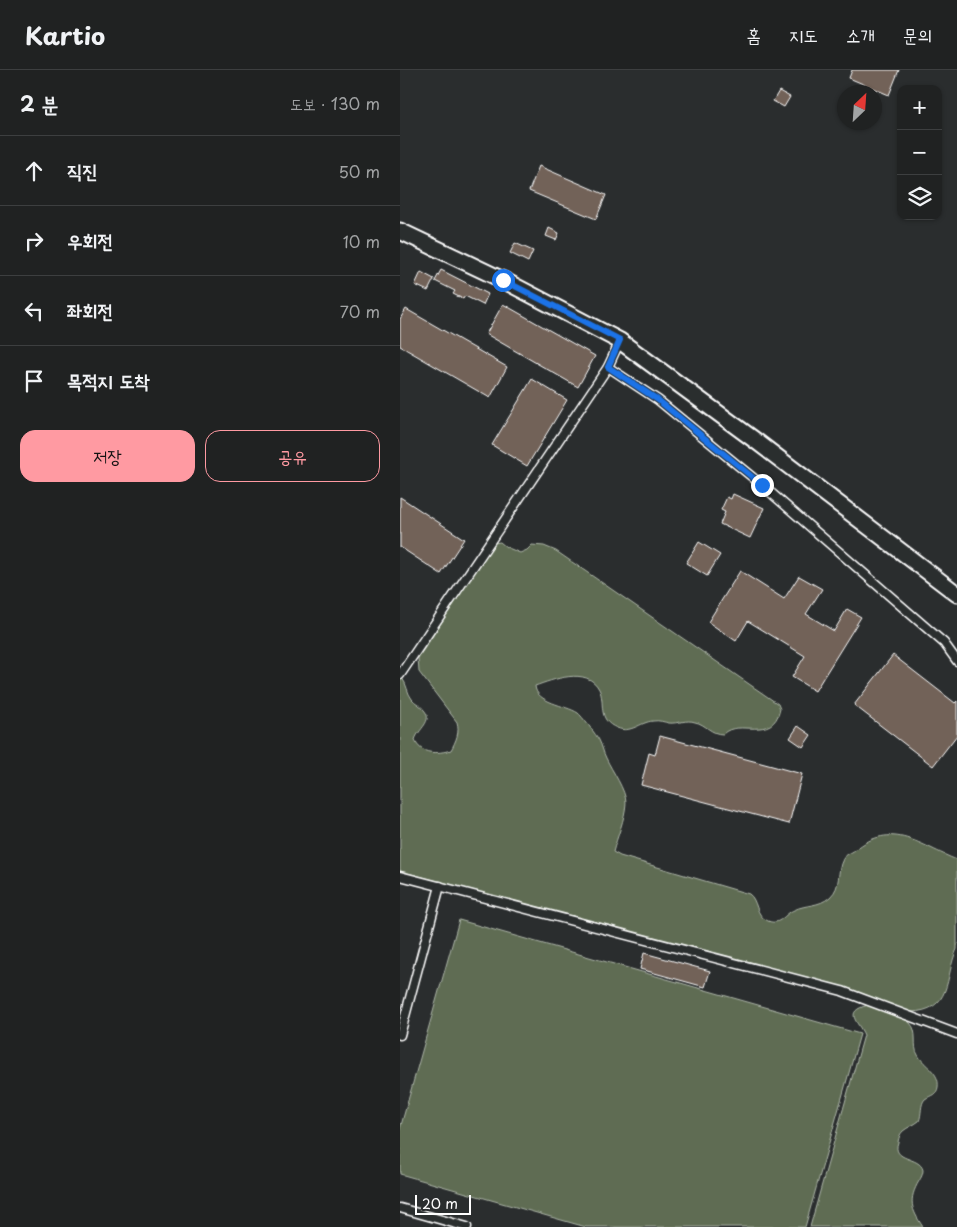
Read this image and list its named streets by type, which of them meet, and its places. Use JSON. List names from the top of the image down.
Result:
{
  "scale_bar": "20 m",
  "north": "top right",
  "page": {
    "header": "Kartio",
    "nav": [
      "홈",
      "지도",
      "소개",
      "문의"
    ],
    "heading": ["2 분", "도보 · 130 m"],
    "map_buttons": ["+", "−"],
    "list": [
      ["직진", "50 m"],
      ["우회전", "10 m"],
      ["좌회전", "70 m"],
      "목적지 도착"
    ],
    "buttons": ["저장", "공유"],
    "scale": "20 m"
  }
}
